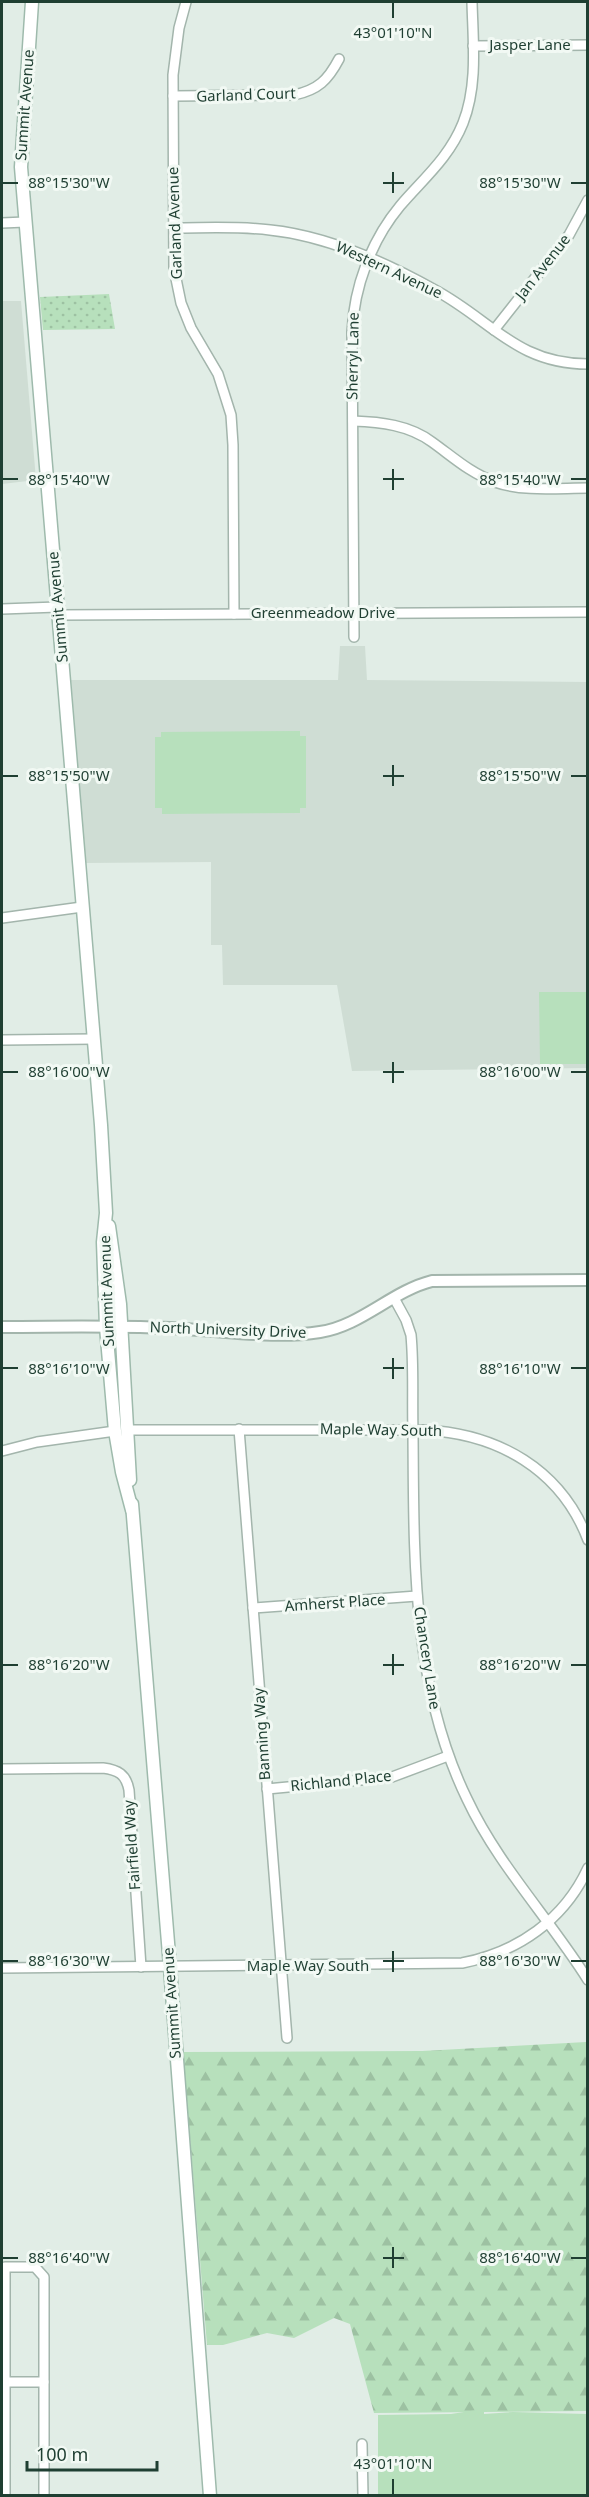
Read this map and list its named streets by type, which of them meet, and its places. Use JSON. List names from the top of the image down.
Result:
{
  "streets": {
    "main road": ["Summit Avenue"],
    "street": [
      "Jasper Lane",
      "Garland Court",
      "Garland Avenue",
      "Jan Avenue",
      "Western Avenue",
      "Sherryl Lane",
      "Greenmeadow Drive",
      "North University Drive",
      "Maple Way South",
      "Amherst Place",
      "Chancery Lane",
      "Banning Way",
      "Richland Place",
      "Fairfield Way"
    ]
  },
  "crossings": [
    ["Jasper Lane", "Sherryl Lane"],
    ["Garland Court", "Garland Avenue"],
    ["Summit Avenue", "Greenmeadow Drive"],
    ["Summit Avenue", "North University Drive"],
    ["Summit Avenue", "Maple Way South"],
    ["Garland Avenue", "Western Avenue"],
    ["Garland Avenue", "Greenmeadow Drive"],
    ["Jan Avenue", "Western Avenue"],
    ["Western Avenue", "Sherryl Lane"],
    ["Sherryl Lane", "Greenmeadow Drive"],
    ["North University Drive", "Chancery Lane"],
    ["Maple Way South", "Chancery Lane"],
    ["Maple Way South", "Banning Way"],
    ["Maple Way South", "Fairfield Way"],
    ["Amherst Place", "Chancery Lane"],
    ["Amherst Place", "Banning Way"],
    ["Chancery Lane", "Richland Place"],
    ["Banning Way", "Richland Place"]
  ],
  "scale_bar": "100 m",
  "coordinates": [
    "43°01'10\"N",
    "88°15'30\"W",
    "88°15'40\"W",
    "88°15'50\"W",
    "88°16'00\"W",
    "88°16'10\"W",
    "88°16'20\"W",
    "88°16'30\"W",
    "88°16'40\"W"
  ]
}
